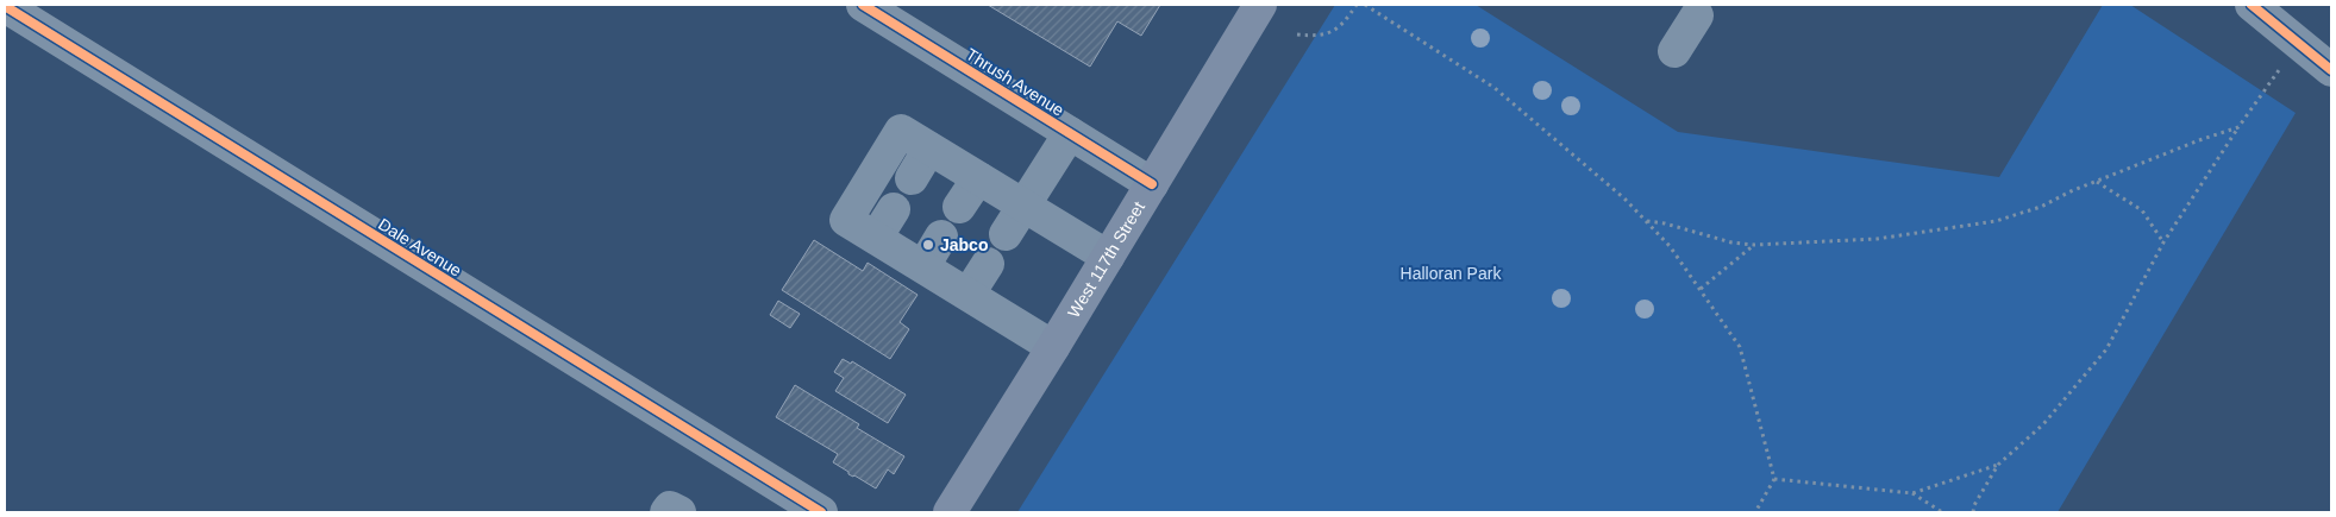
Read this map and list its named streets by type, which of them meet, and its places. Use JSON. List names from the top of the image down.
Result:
{
  "streets": {
    "main road": ["West 117th Street"],
    "street": ["Thrush Avenue", "Dale Avenue"]
  },
  "crossings": [
    ["Thrush Avenue", "West 117th Street"]
  ],
  "parks": ["Halloran Park"],
  "places": ["Jabco"]
}
